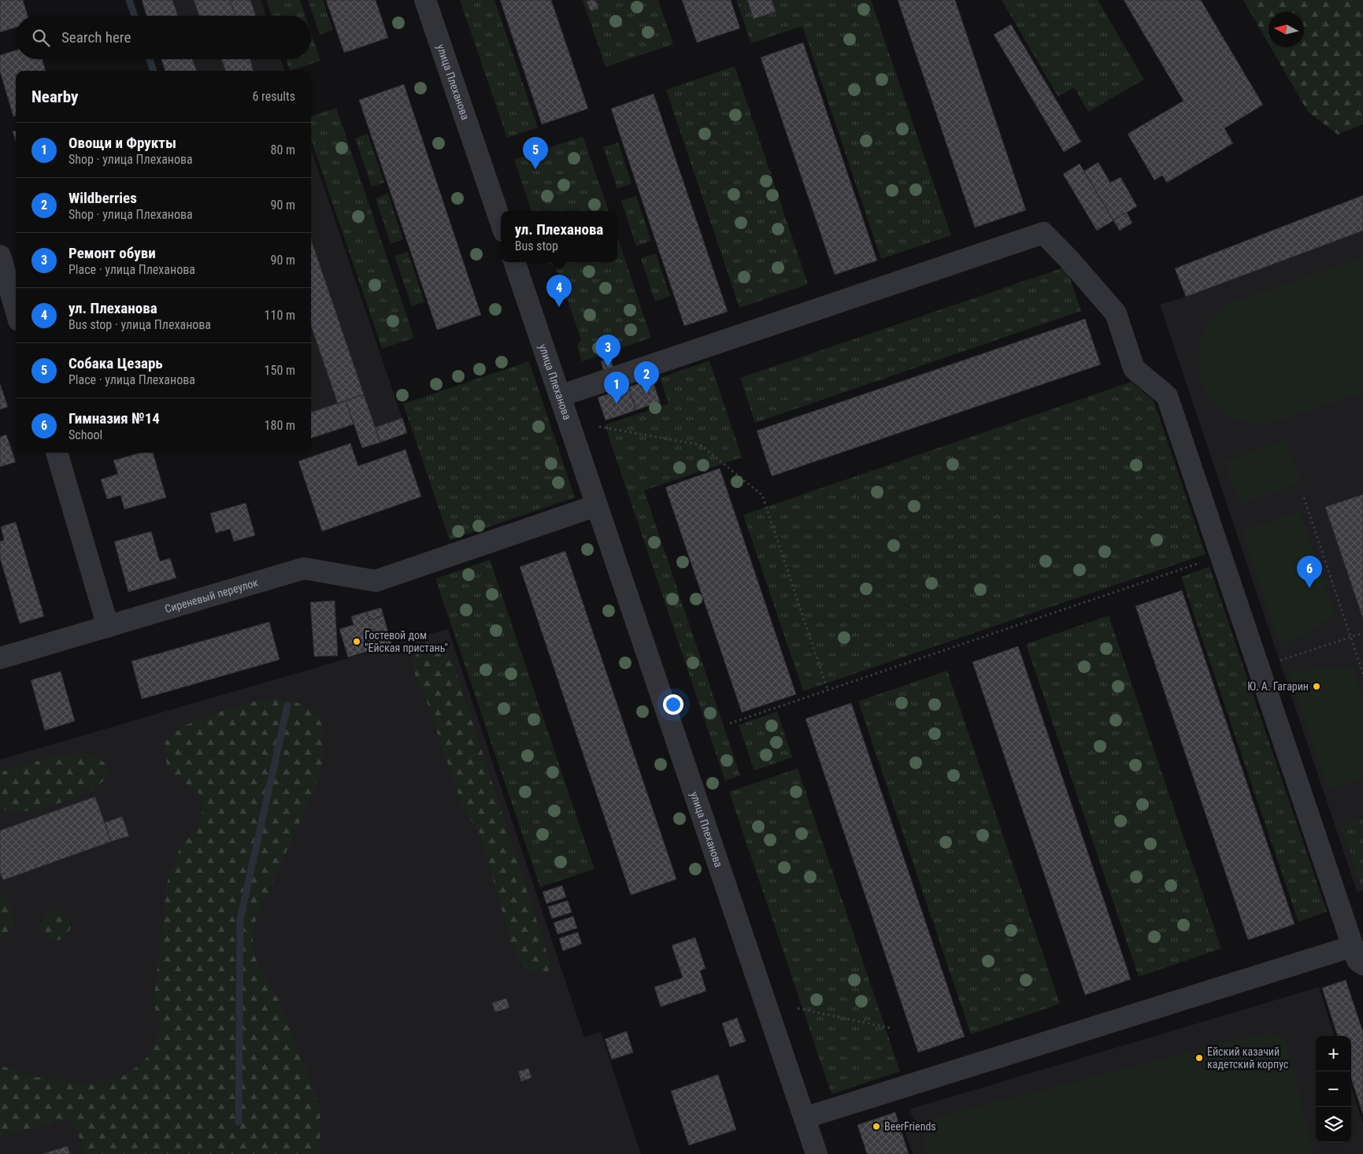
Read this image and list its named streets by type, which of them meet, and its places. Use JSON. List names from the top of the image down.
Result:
{
  "streets": {
    "street": ["улица Плеханова", "Сиреневый переулок"]
  },
  "crossings": [
    ["улица Плеханова", "Сиреневый переулок"]
  ],
  "places": [
    "Гостевой дом \"Ейская пристань\"",
    "Ю. А. Гагарин",
    "Ейский казачий кадетский корпус",
    "BeerFriends"
  ],
  "north": "left",
  "page": {
    "search": "Search here",
    "heading": ["Nearby", "6 results"],
    "list": [
      {
        "mark": "1",
        "name": "Овощи и Фрукты",
        "note": "Shop · улица Плеханова",
        "value": "80 m"
      },
      {
        "mark": "2",
        "name": "Wildberries",
        "note": "Shop · улица Плеханова",
        "value": "90 m"
      },
      {
        "mark": "3",
        "name": "Ремонт обуви",
        "note": "Place · улица Плеханова",
        "value": "90 m"
      },
      {
        "mark": "4",
        "name": "ул. Плеханова",
        "note": "Bus stop · улица Плеханова",
        "value": "110 m"
      },
      {
        "mark": "5",
        "name": "Собака Цезарь",
        "note": "Place · улица Плеханова",
        "value": "150 m"
      },
      {
        "mark": "6",
        "name": "Гимназия №14",
        "note": "School",
        "value": "180 m"
      }
    ],
    "pins": [
      "5",
      "4",
      "3",
      "2",
      "1",
      "6"
    ],
    "popup": ["ул. Плеханова", "Bus stop"],
    "map_buttons": ["+", "−"]
  }
}
